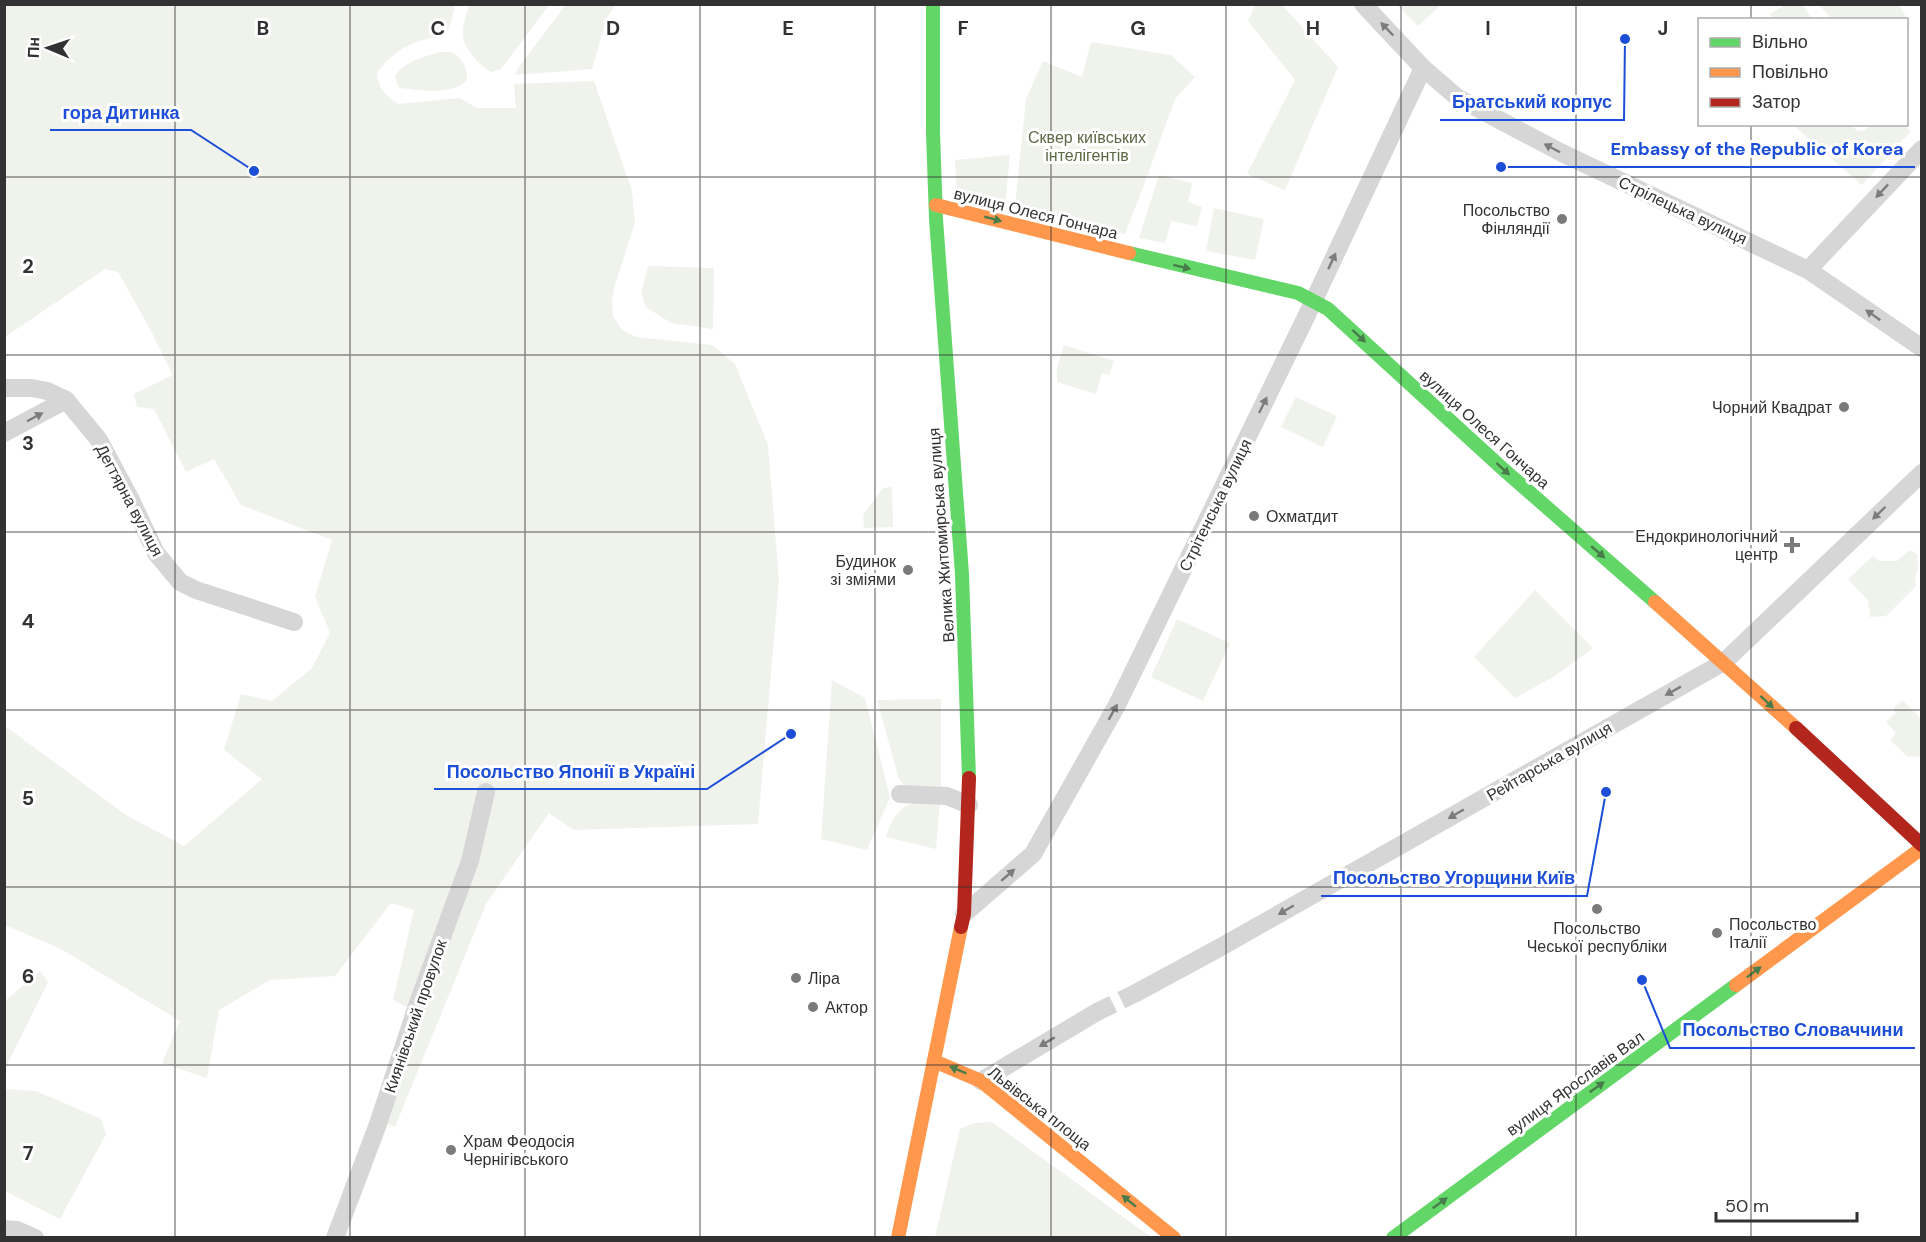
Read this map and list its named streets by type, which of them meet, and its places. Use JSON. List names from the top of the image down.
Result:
{
  "streets": {
    "street": [
      "Стрілецька вулиця",
      "вулиця Олеся Гончара",
      "Дегтярна вулиця",
      "Стрітенська вулиця",
      "Велика Житомирська вулиця",
      "Рейтарська вулиця",
      "Киянівський провулок",
      "вулиця Ярославів Вал",
      "Львівська площа"
    ]
  },
  "crossings": [
    ["Стрілецька вулиця", "Стрітенська вулиця"],
    ["вулиця Олеся Гончара", "Стрітенська вулиця"],
    ["вулиця Олеся Гончара", "Велика Житомирська вулиця"],
    ["вулиця Олеся Гончара", "Рейтарська вулиця"],
    ["вулиця Олеся Гончара", "вулиця Ярославів Вал"],
    ["Стрітенська вулиця", "Велика Житомирська вулиця"],
    ["Велика Житомирська вулиця", "Львівська площа"]
  ],
  "one_way": [
    "Стрілецька вулиця",
    "вулиця Олеся Гончара",
    "Стрітенська вулиця",
    "Рейтарська вулиця",
    "вулиця Ярославів Вал",
    "Львівська площа"
  ],
  "parks": ["Сквер київських інтелігентів"],
  "places": {
    "other": [
      "Братський корпус",
      "Embassy of the Republic of Korea",
      "гора Дитинка",
      "Посольство Фінляндії",
      "Чорний Квадрат",
      "Охматдит",
      "Будинок зі зміями",
      "Посольство Японії в Україні",
      "Посольство Угорщини Київ",
      "Посольство Чеської республіки",
      "Посольство Італії",
      "Ліра",
      "Посольство Словаччини",
      "Актор",
      "Храм Феодосія Чернігівського"
    ],
    "health": ["Ендокринологічний центр"]
  },
  "legend": ["Вільно", "Повільно", "Затор"],
  "scale_bar": "50 m",
  "north": "left",
  "grid": {
    "columns": [
      "B",
      "C",
      "D",
      "E",
      "F",
      "G",
      "H",
      "I",
      "J"
    ],
    "rows": [
      "2",
      "3",
      "4",
      "5",
      "6",
      "7"
    ]
  }
}
